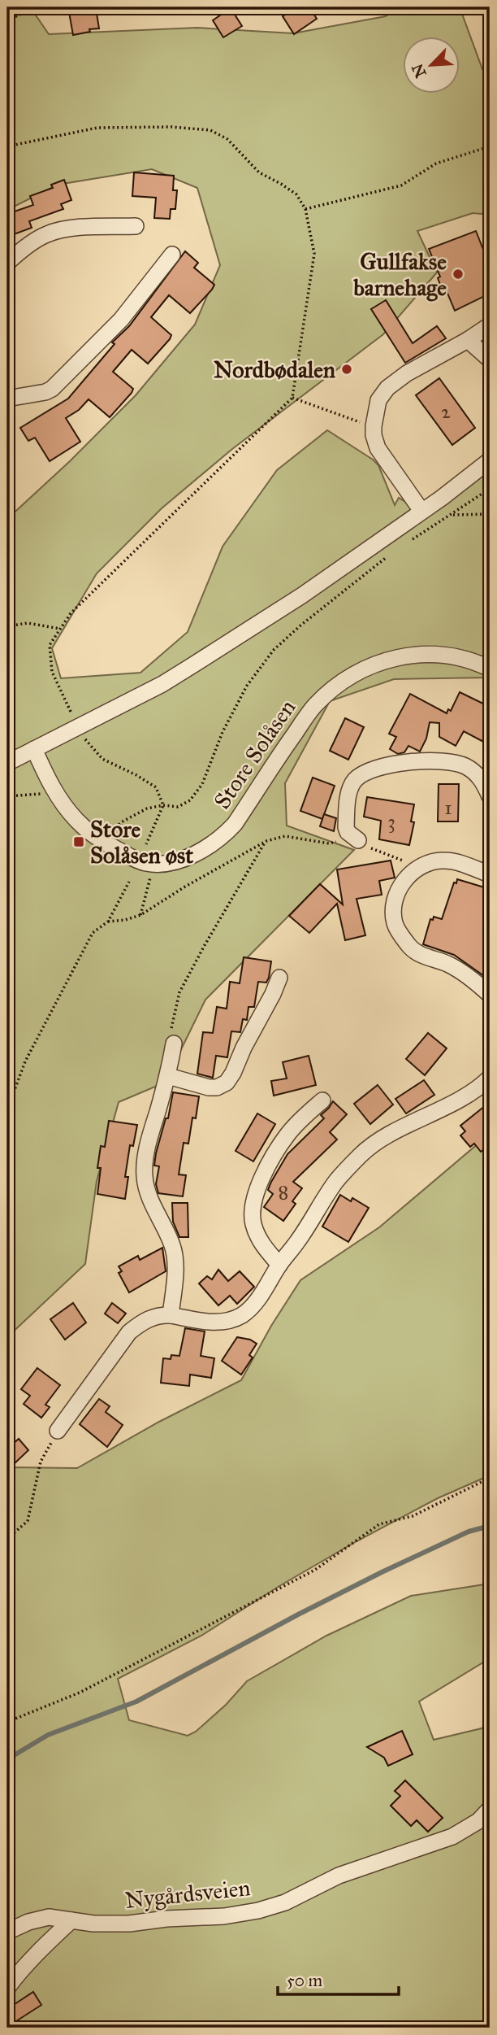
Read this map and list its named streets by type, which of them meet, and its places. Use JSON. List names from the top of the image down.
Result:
{
  "streets": {
    "street": ["Store Solåsen", "Nygårdsveien"]
  },
  "places": {
    "other": ["Gullfakse barnehage", "Nordbødalen"],
    "transit": ["Store Solåsen øst"]
  },
  "house_numbers": [
    "2",
    "1",
    "3",
    "8"
  ],
  "scale_bar": "50 m",
  "north": "bottom left"
}
